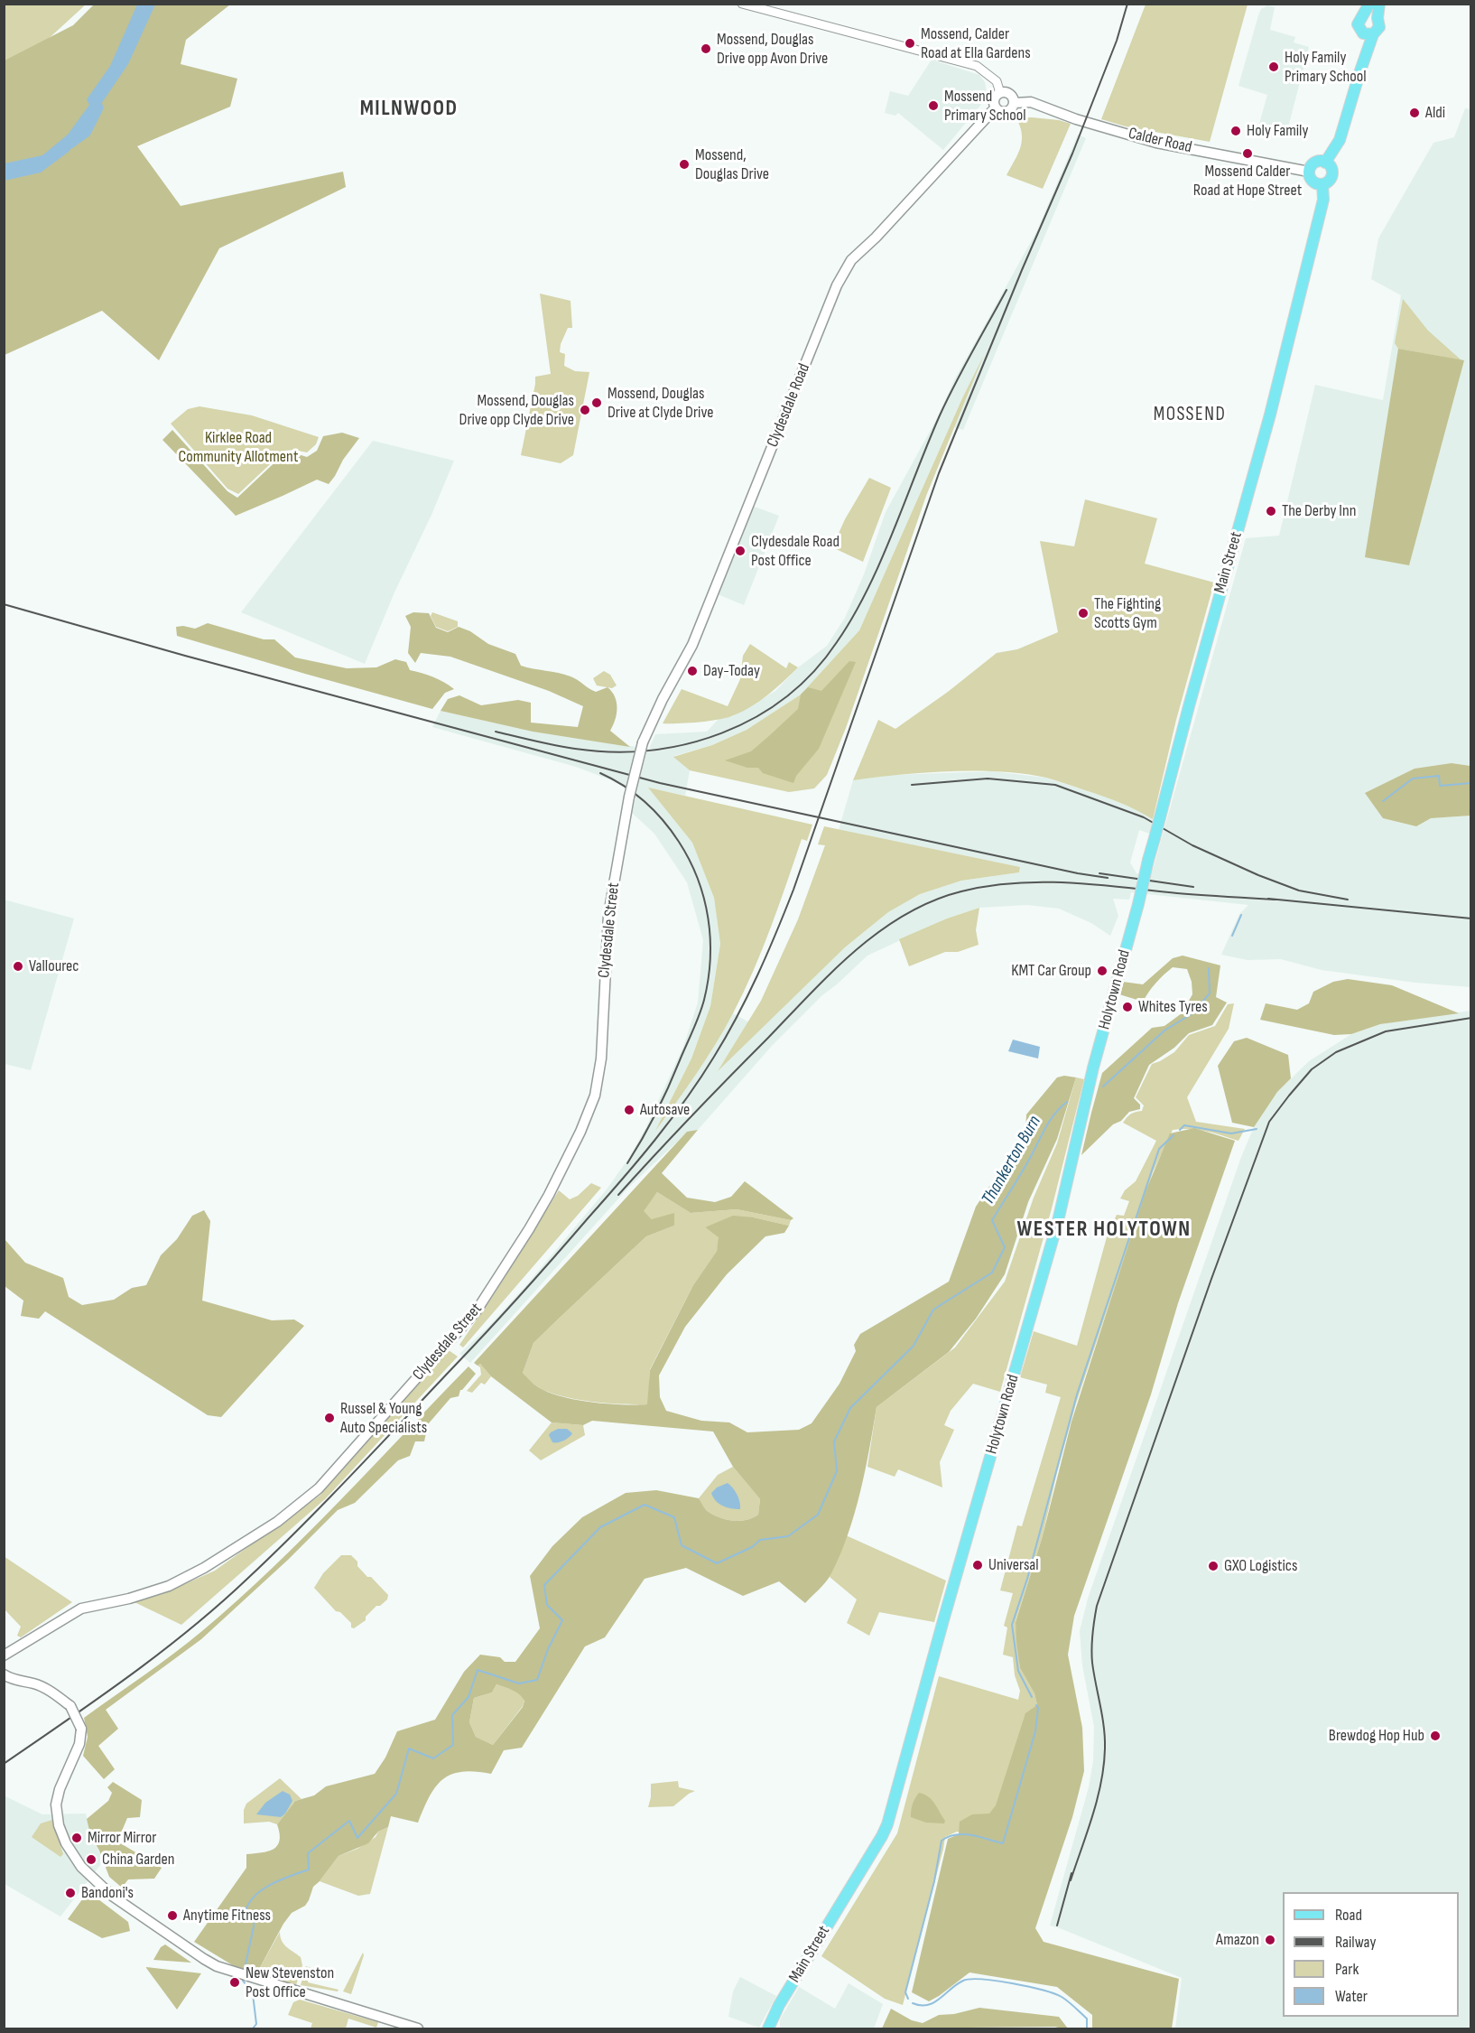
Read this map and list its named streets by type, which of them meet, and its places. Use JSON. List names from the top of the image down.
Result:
{
  "streets": {
    "main road": [
      "Calder Road",
      "Clydesdale Road",
      "Main Street",
      "Clydesdale Street",
      "Holytown Road"
    ]
  },
  "crossings": [
    ["Calder Road", "Clydesdale Road"],
    ["Calder Road", "Main Street"],
    ["Clydesdale Road", "Clydesdale Street"],
    ["Main Street", "Holytown Road"]
  ],
  "districts": ["MILNWOOD", "MOSSEND", "WESTER HOLYTOWN"],
  "water": ["Thankerton Burn"],
  "parks": ["Kirklee Road Community Allotment"],
  "places": [
    "Mossend, Calder Road at Ella Gardens",
    "Mossend, Douglas Drive opp Avon Drive",
    "Holy Family Primary School",
    "Mossend Primary School",
    "Aldi",
    "Holy Family",
    "Mossend Calder Road at Hope Street",
    "Mossend, Douglas Drive",
    "Mossend, Douglas Drive at Clyde Drive",
    "Mossend, Douglas Drive opp Clyde Drive",
    "The Derby Inn",
    "Clydesdale Road Post Office",
    "The Fighting Scotts Gym",
    "Day-Today",
    "Vallourec",
    "KMT Car Group",
    "Whites Tyres",
    "Autosave",
    "Russel & Young Auto Specialists",
    "Universal",
    "GXO Logistics",
    "Brewdog Hop Hub",
    "Mirror Mirror",
    "China Garden",
    "Bandoni's",
    "Anytime Fitness",
    "Amazon",
    "New Stevenston Post Office"
  ],
  "legend": [
    "Road",
    "Railway",
    "Park",
    "Water"
  ]
}
